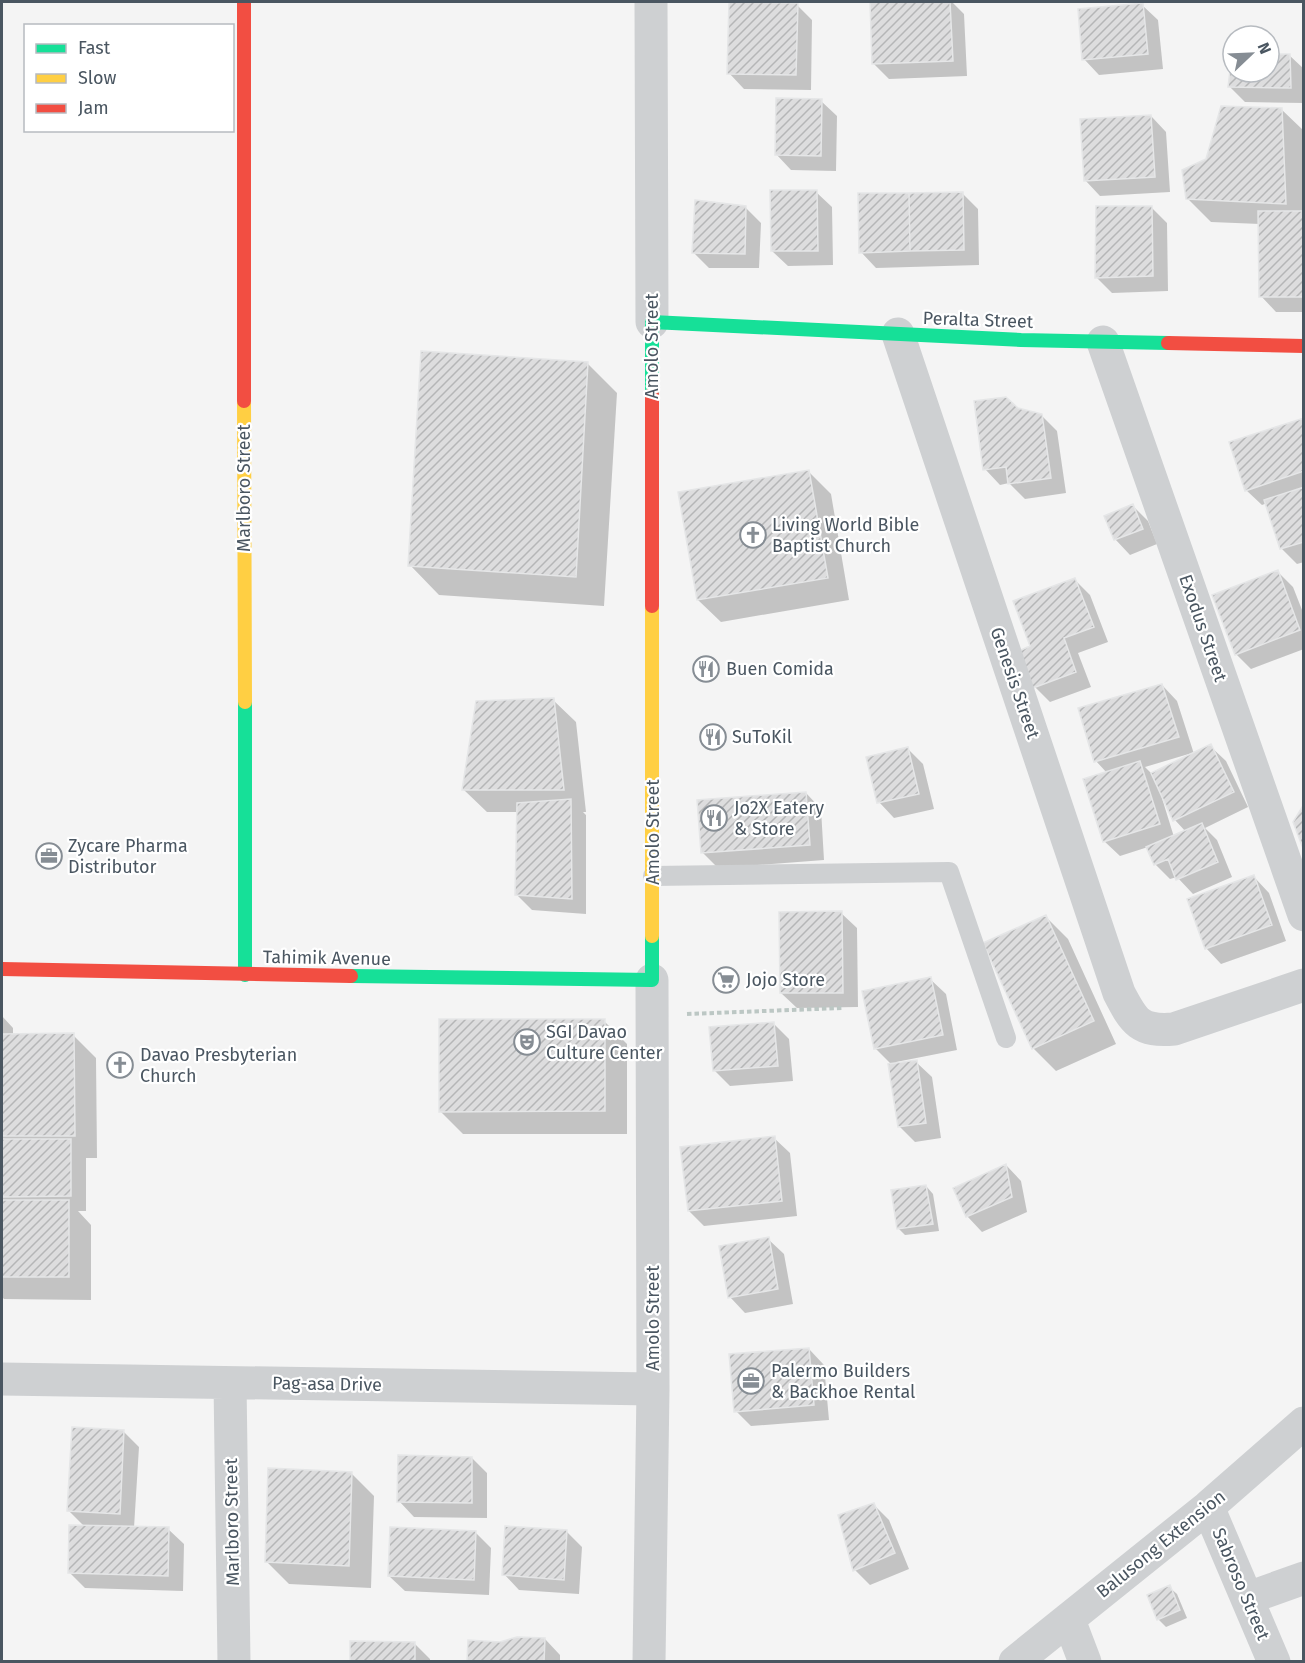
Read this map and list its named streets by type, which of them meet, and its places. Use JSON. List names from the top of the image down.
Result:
{
  "streets": {
    "street": [
      "Peralta Street",
      "Amolo Street",
      "Marlboro Street",
      "Exodus Street",
      "Genesis Street",
      "Tahimik Avenue",
      "Pag-asa Drive",
      "Balusong Extension",
      "Sabroso Street"
    ]
  },
  "crossings": [
    ["Peralta Street", "Amolo Street"],
    ["Peralta Street", "Exodus Street"],
    ["Peralta Street", "Genesis Street"],
    ["Amolo Street", "Tahimik Avenue"],
    ["Amolo Street", "Pag-asa Drive"],
    ["Marlboro Street", "Tahimik Avenue"],
    ["Marlboro Street", "Pag-asa Drive"],
    ["Balusong Extension", "Sabroso Street"]
  ],
  "places": {
    "church": ["Living World Bible Baptist Church", "Davao Presbyterian Church"],
    "restaurant": ["Buen Comida", "SuToKil", "Jo2X Eatery & Store"],
    "office": ["Zycare Pharma Distributor", "Palermo Builders & Backhoe Rental"],
    "supermarket": ["Jojo Store"],
    "theatre": ["SGI Davao Culture Center"]
  },
  "legend": ["Fast", "Slow", "Jam"],
  "north": "top right"
}
